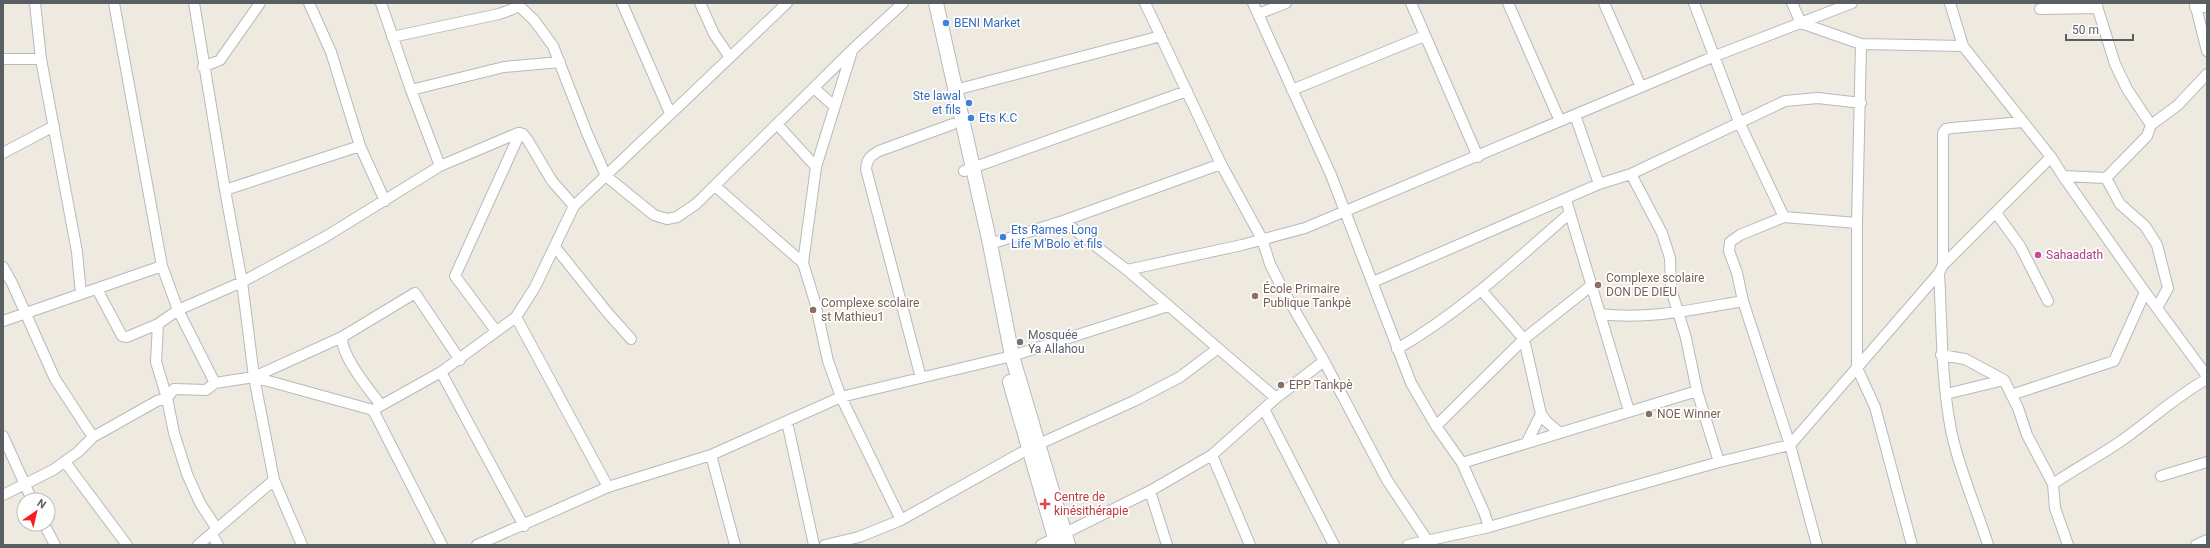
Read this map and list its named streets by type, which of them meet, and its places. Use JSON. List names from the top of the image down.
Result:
{
  "places": {
    "other": [
      "BENI Market",
      "Ste lawal et fils",
      "Ets K.C",
      "Ets Rames Long Life M'Bolo et fils",
      "Sahaadath",
      "Complexe scolaire DON DE DIEU",
      "École Primaire Publique Tankpè",
      "Complexe scolaire st Mathieu1",
      "Mosquée Ya Allahou",
      "EPP Tankpè",
      "NOE Winner"
    ],
    "health": ["Centre de kinésithérapie"]
  },
  "scale_bar": "50 m",
  "north": "top right"
}
